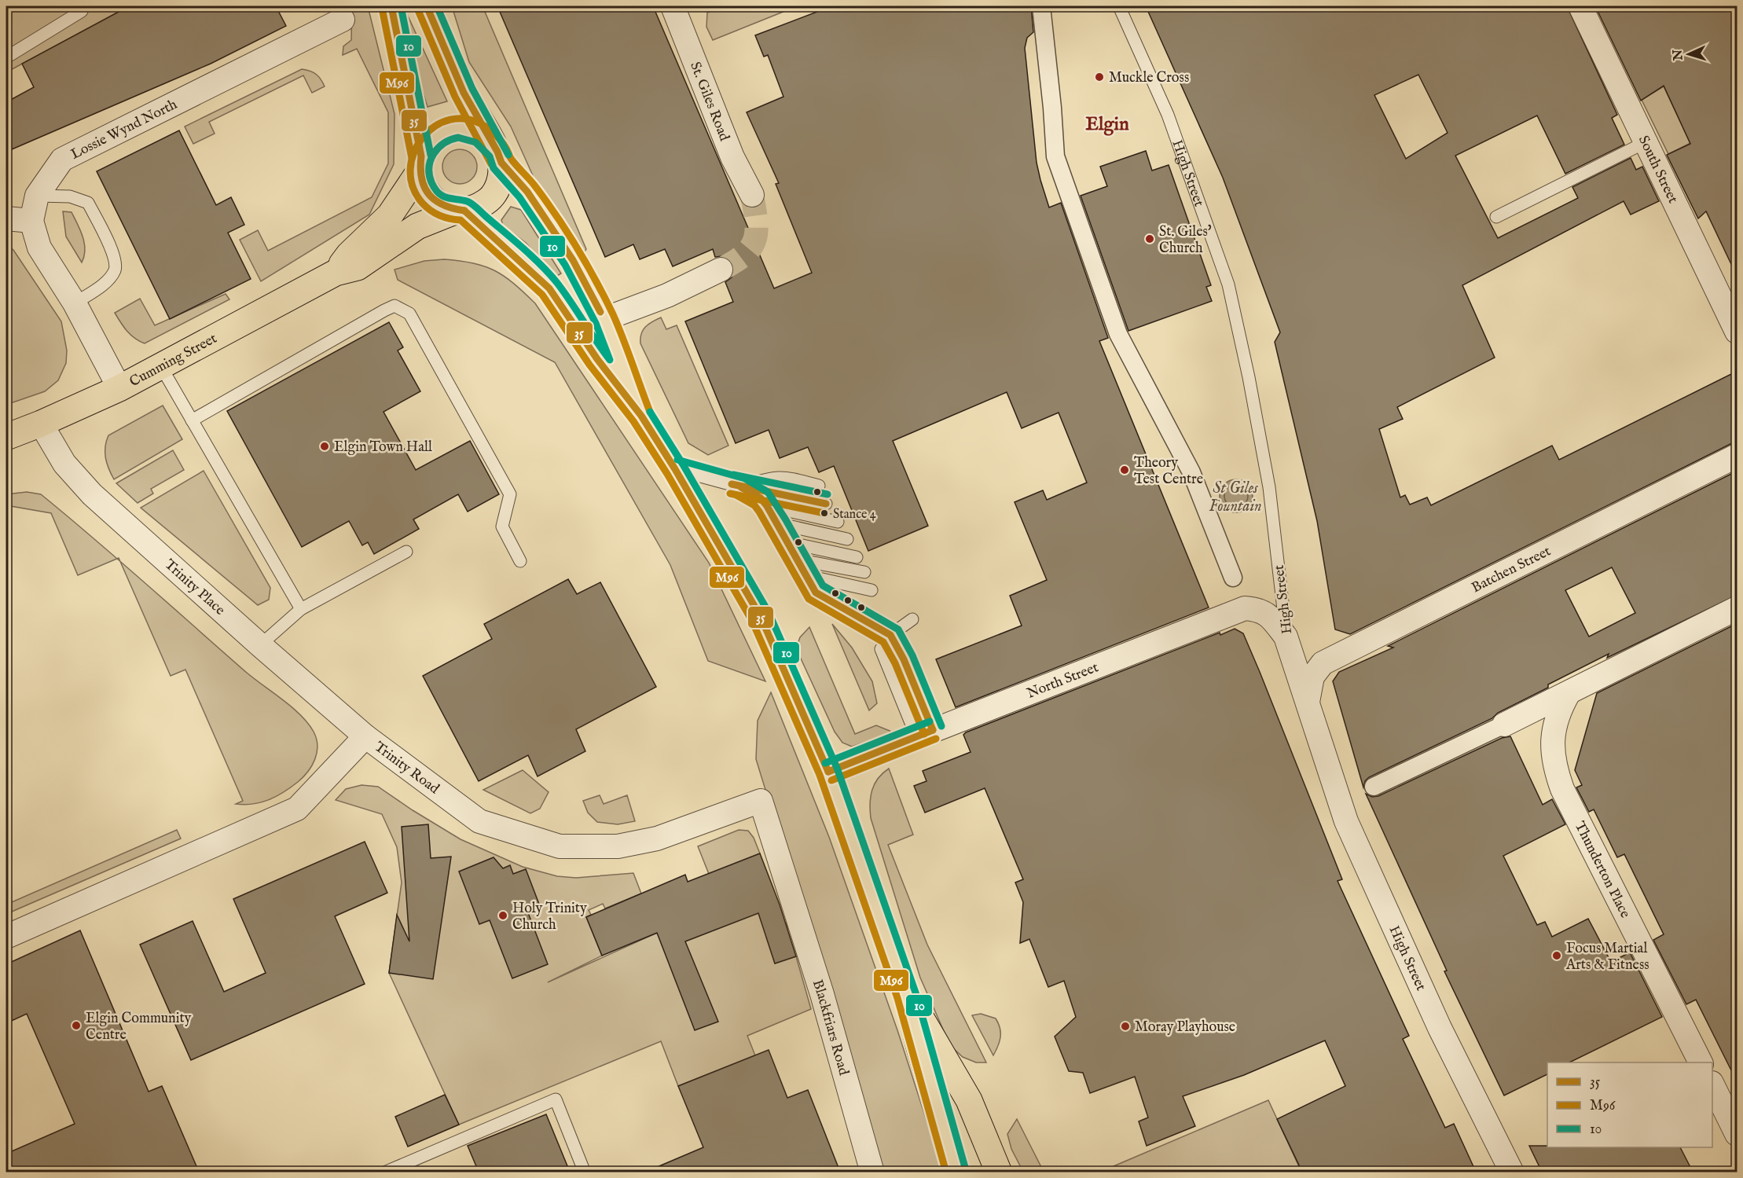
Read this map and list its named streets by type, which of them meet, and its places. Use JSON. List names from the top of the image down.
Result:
{
  "streets": {
    "main road": ["Cumming Street"],
    "street": [
      "St. Giles Road",
      "Lossie Wynd North",
      "South Street",
      "High Street",
      "Batchen Street",
      "Trinity Place",
      "North Street",
      "Trinity Road",
      "Thunderton Place",
      "Blackfriars Road"
    ]
  },
  "crossings": [
    ["Lossie Wynd North", "Cumming Street"],
    ["High Street", "Batchen Street"],
    ["High Street", "North Street"],
    ["Cumming Street", "Trinity Place"],
    ["Trinity Place", "Trinity Road"],
    ["Trinity Road", "Blackfriars Road"]
  ],
  "districts": ["Elgin"],
  "water": ["St Giles Fountain"],
  "places": [
    "Muckle Cross",
    "St. Giles' Church",
    "Elgin Town Hall",
    "Theory Test Centre",
    "Stance 4",
    "Holy Trinity Church",
    "Focus Martial Arts & Fitness",
    "Elgin Community Centre",
    "Moray Playhouse"
  ],
  "lines": ["transit line 35", "transit line 10", "transit line M96"],
  "legend": ["35", "M96", "10"],
  "north": "left"
}
